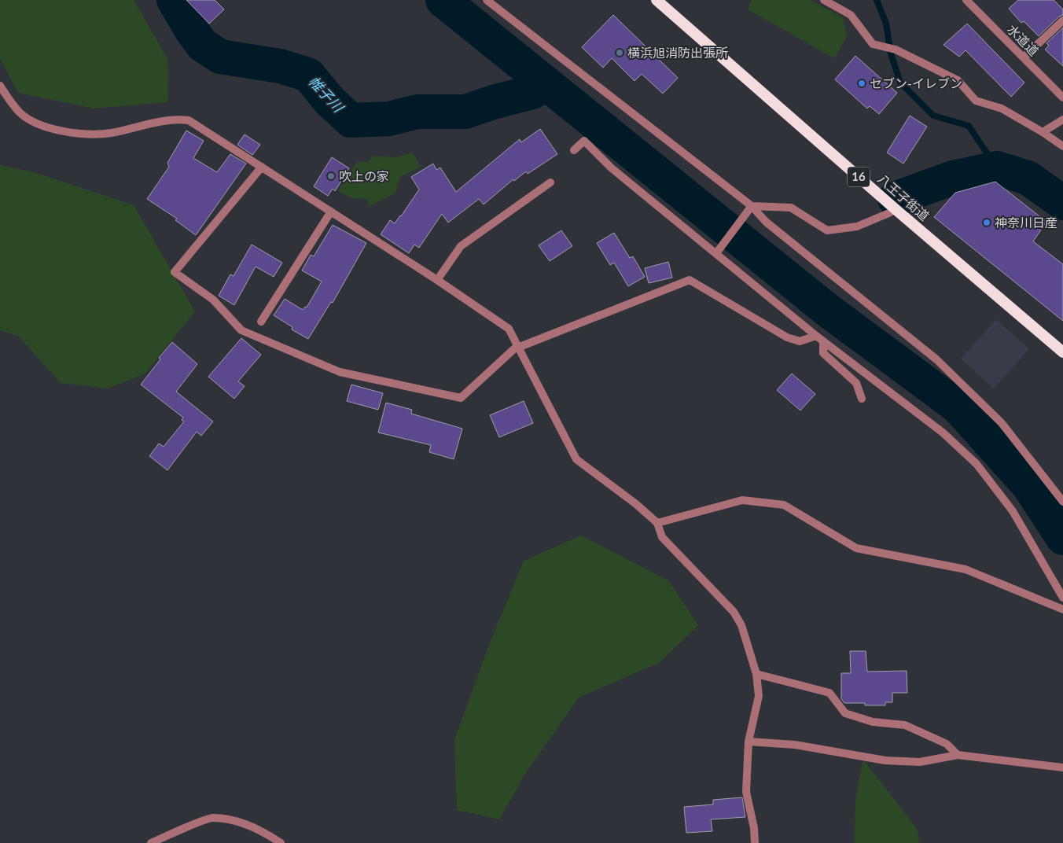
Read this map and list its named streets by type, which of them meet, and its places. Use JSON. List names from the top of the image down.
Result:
{
  "streets": {
    "highway": ["16", "八王子街道"],
    "street": ["水道道"]
  },
  "water": ["帷子川"],
  "places": [
    "横浜旭消防出張所",
    "セブン-イレブン",
    "吹上の家",
    "神奈川日産"
  ]
}
